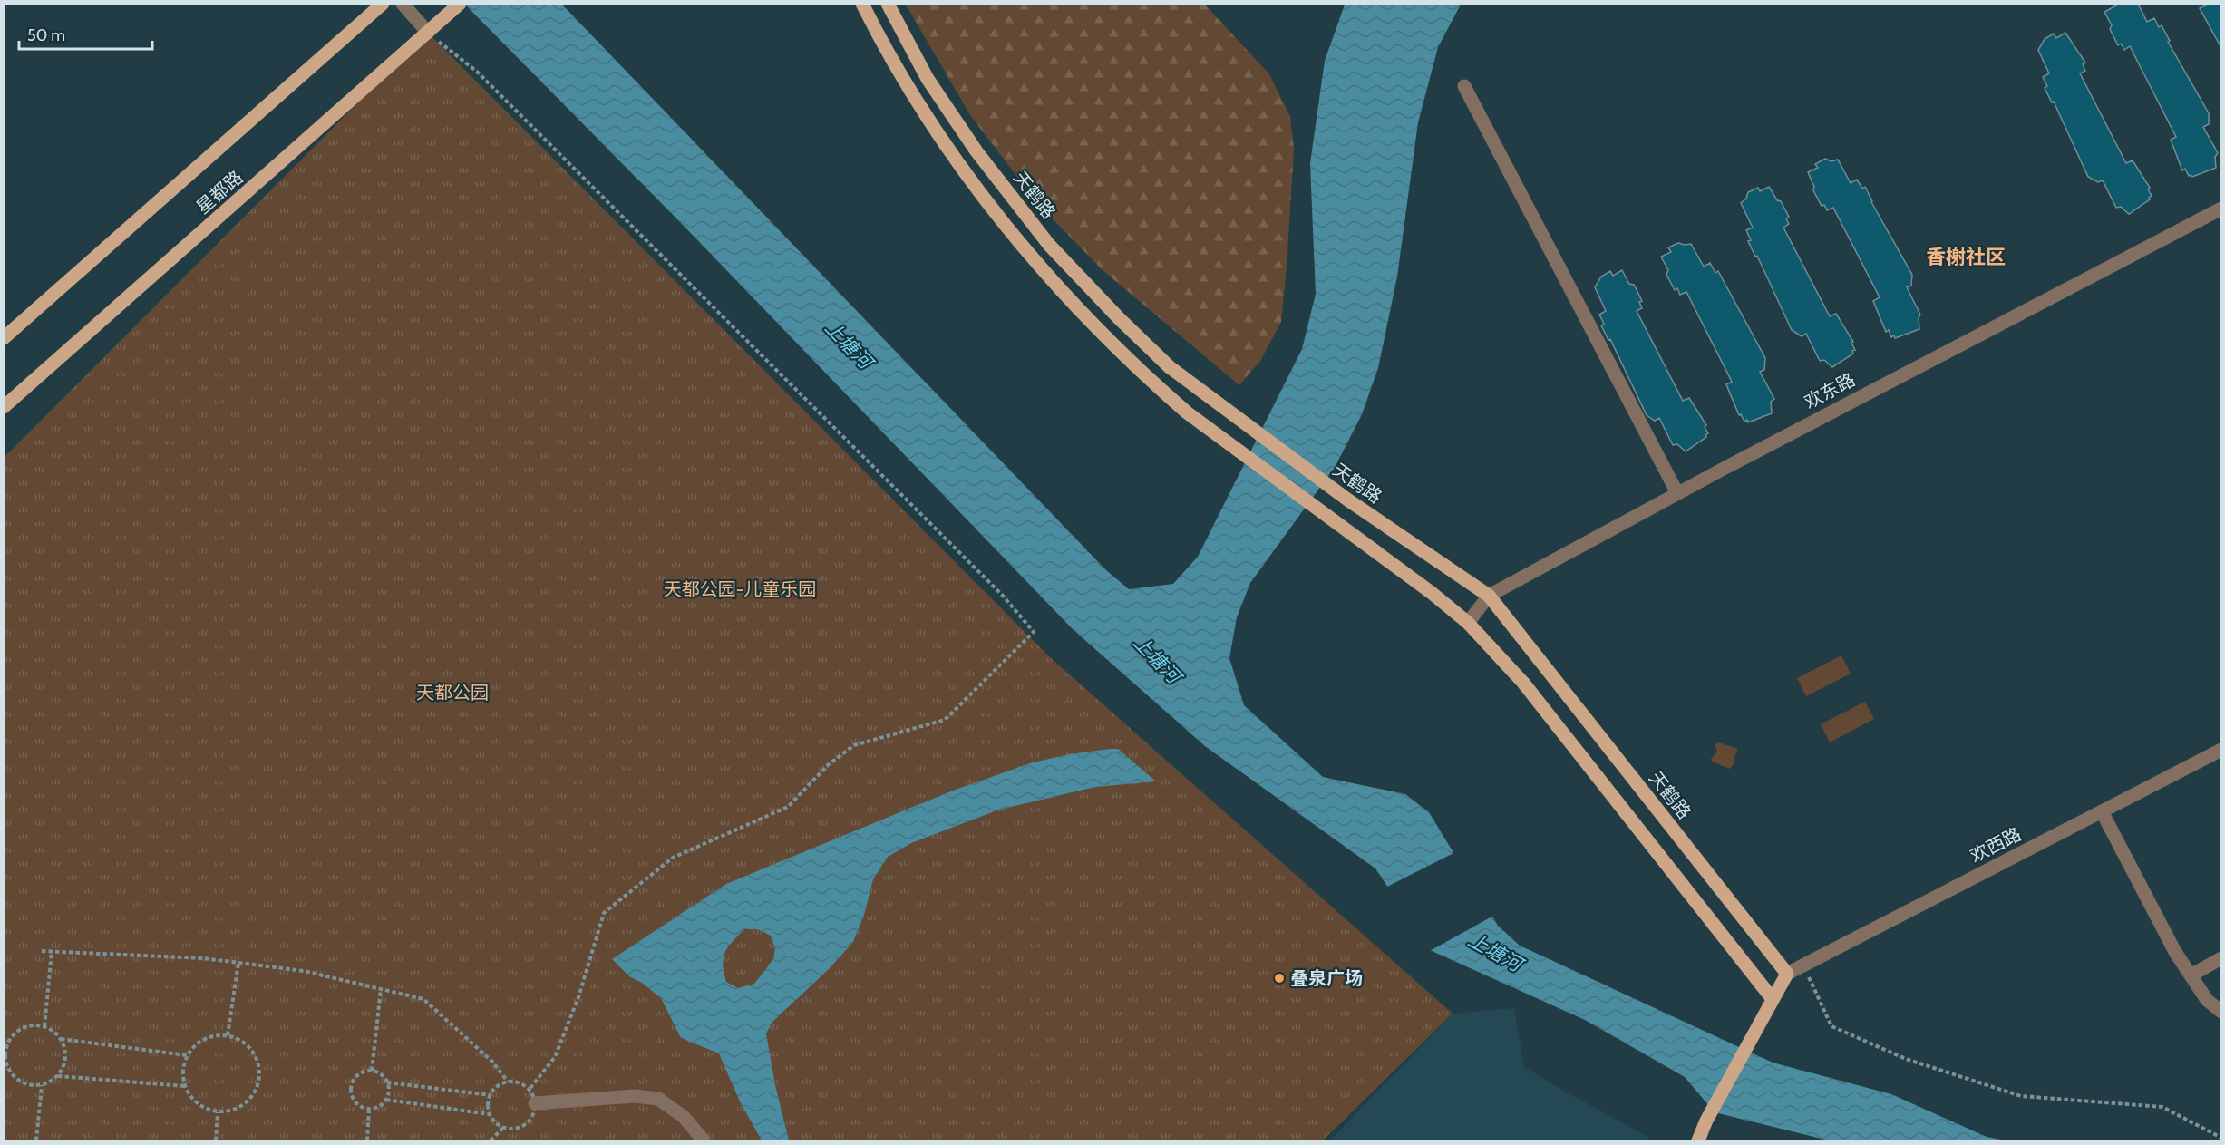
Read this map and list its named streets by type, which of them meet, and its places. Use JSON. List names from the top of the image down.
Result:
{
  "streets": {
    "main road": ["星都路", "天鹤路"],
    "street": ["欢东路", "欢西路"]
  },
  "crossings": [
    ["天鹤路", "欢东路"],
    ["天鹤路", "欢西路"]
  ],
  "districts": ["香榭社区"],
  "water": ["上塘河"],
  "parks": ["天都公园-儿童乐园", "天都公园"],
  "places": ["叠泉广场"],
  "scale_bar": "50 m"
}
